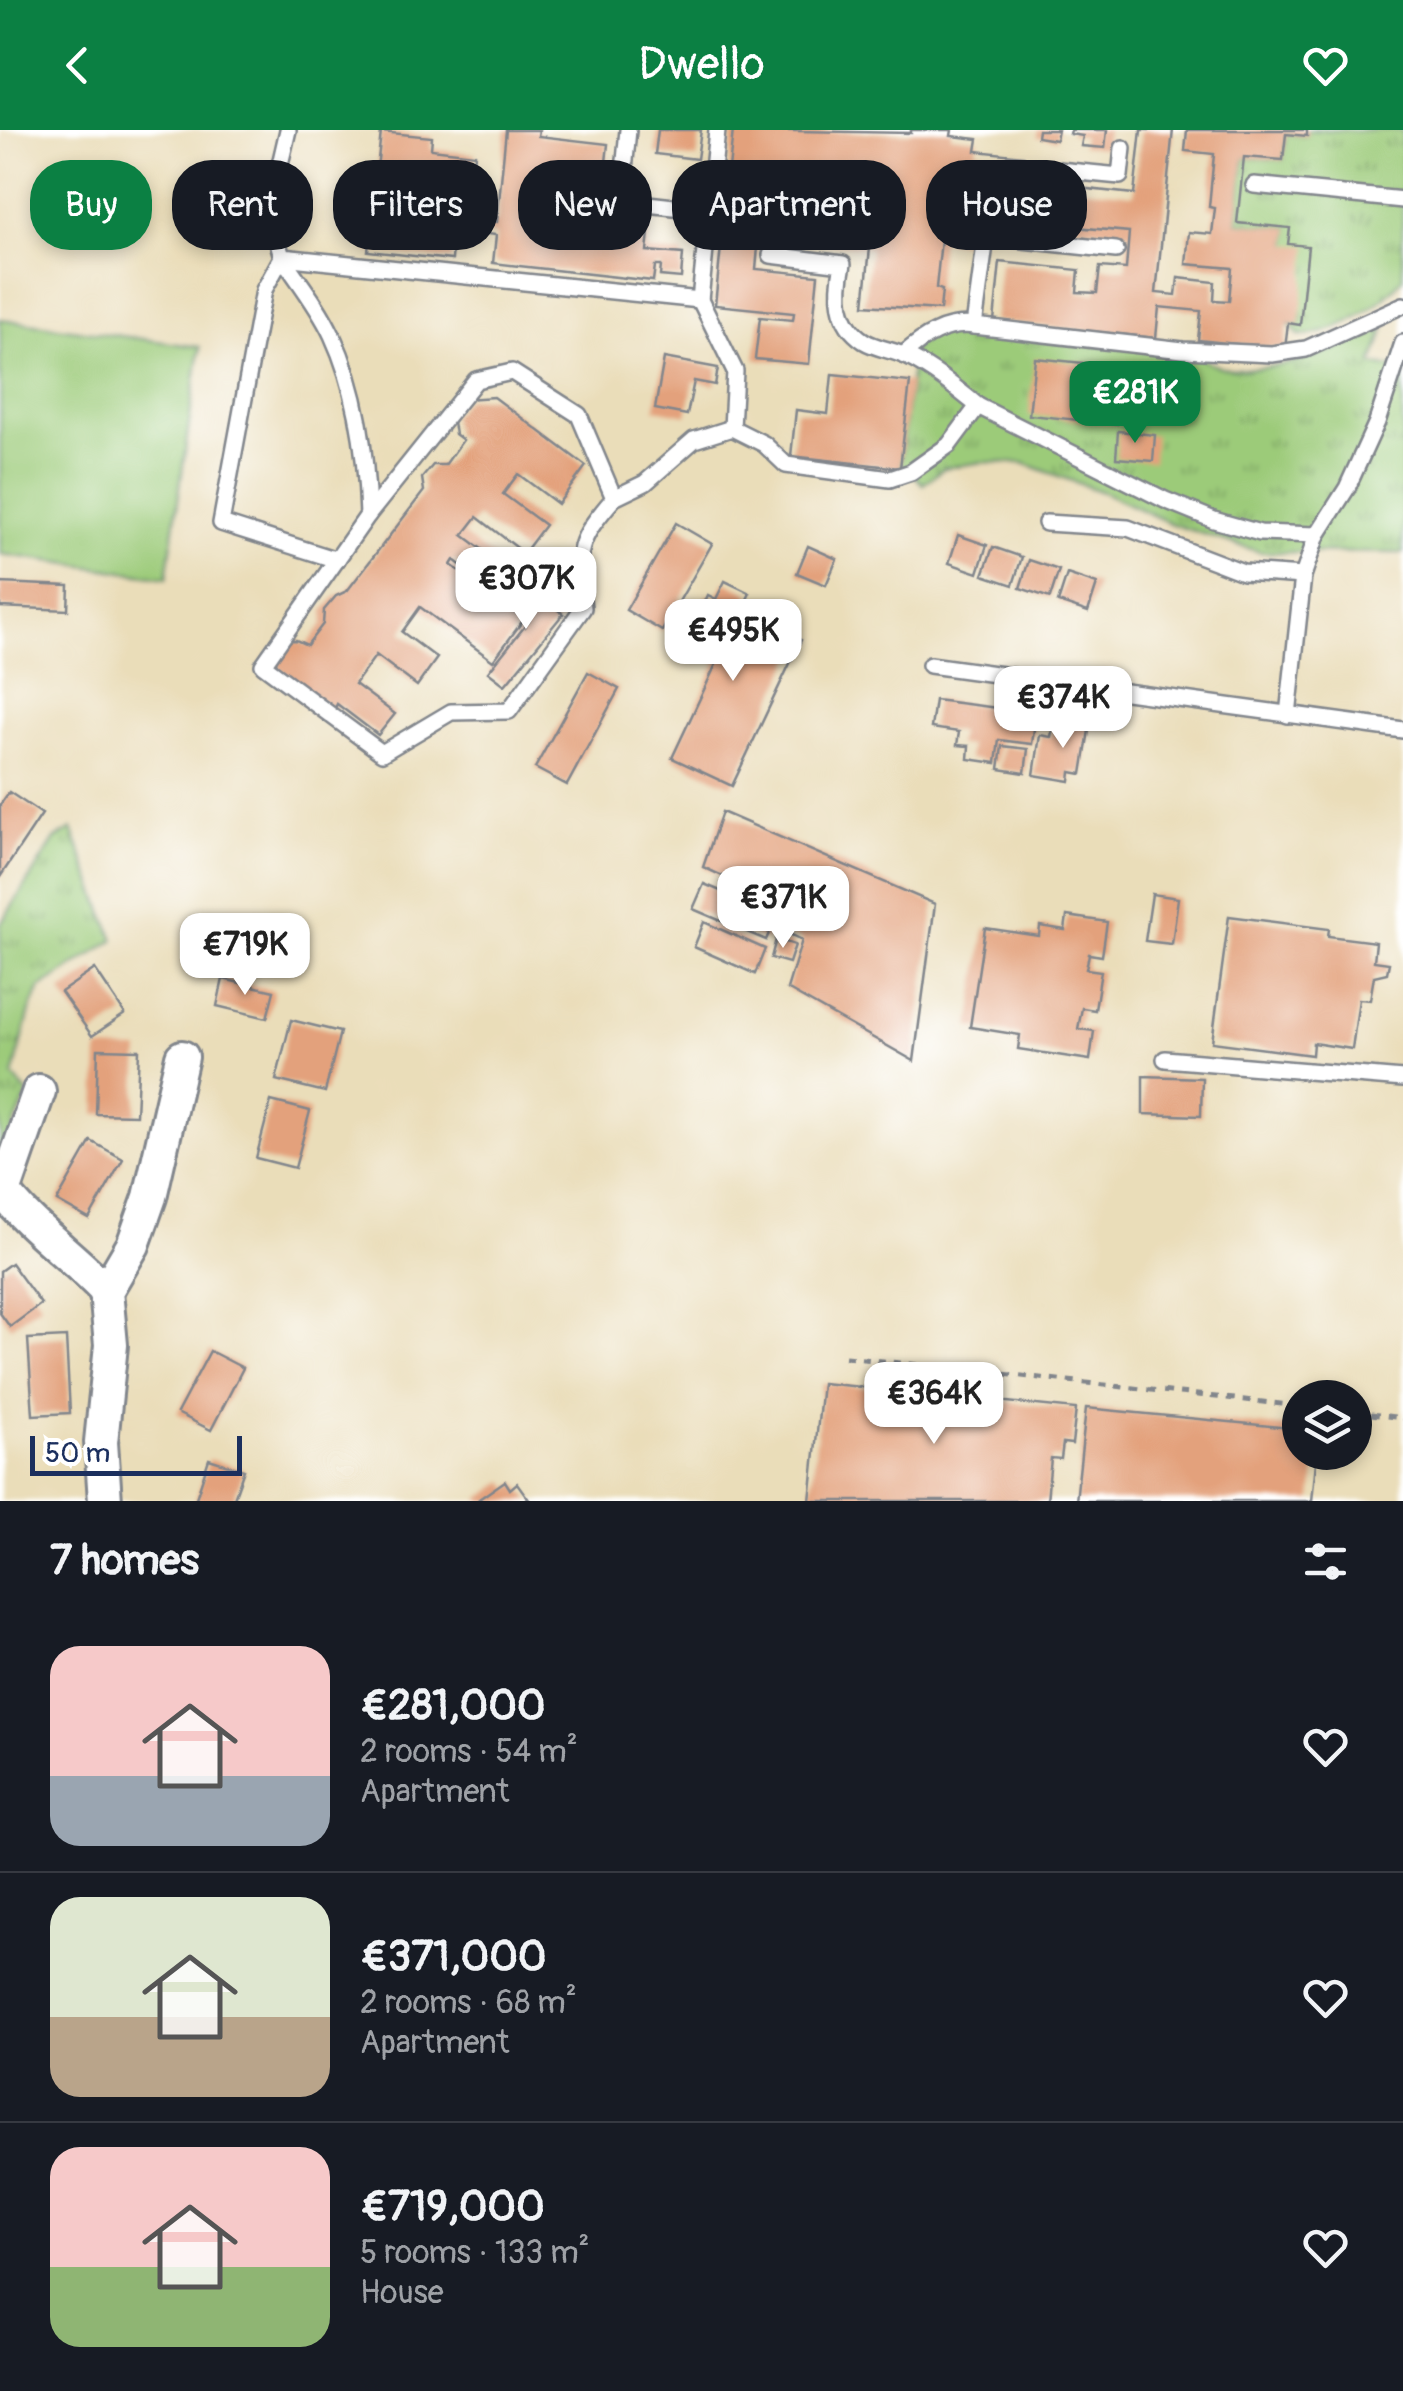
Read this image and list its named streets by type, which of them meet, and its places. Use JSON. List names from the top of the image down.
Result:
{
  "scale_bar": "50 m",
  "page": {
    "header": "Dwello",
    "chip": [
      "Buy",
      "Rent",
      "Filters",
      "New",
      "Apartment",
      "House"
    ],
    "price": [
      "€281K",
      "€307K",
      "€495K",
      "€374K",
      "€371K",
      "€719K",
      "€364K"
    ],
    "scale": "50 m",
    "heading": "7 homes",
    "list": [
      {
        "name": "€281,000",
        "note": "2 rooms · 54 m² · Apartment"
      },
      {
        "name": "€371,000",
        "note": "2 rooms · 68 m² · Apartment"
      },
      {
        "name": "€719,000",
        "note": "5 rooms · 133 m² · House"
      }
    ]
  }
}
